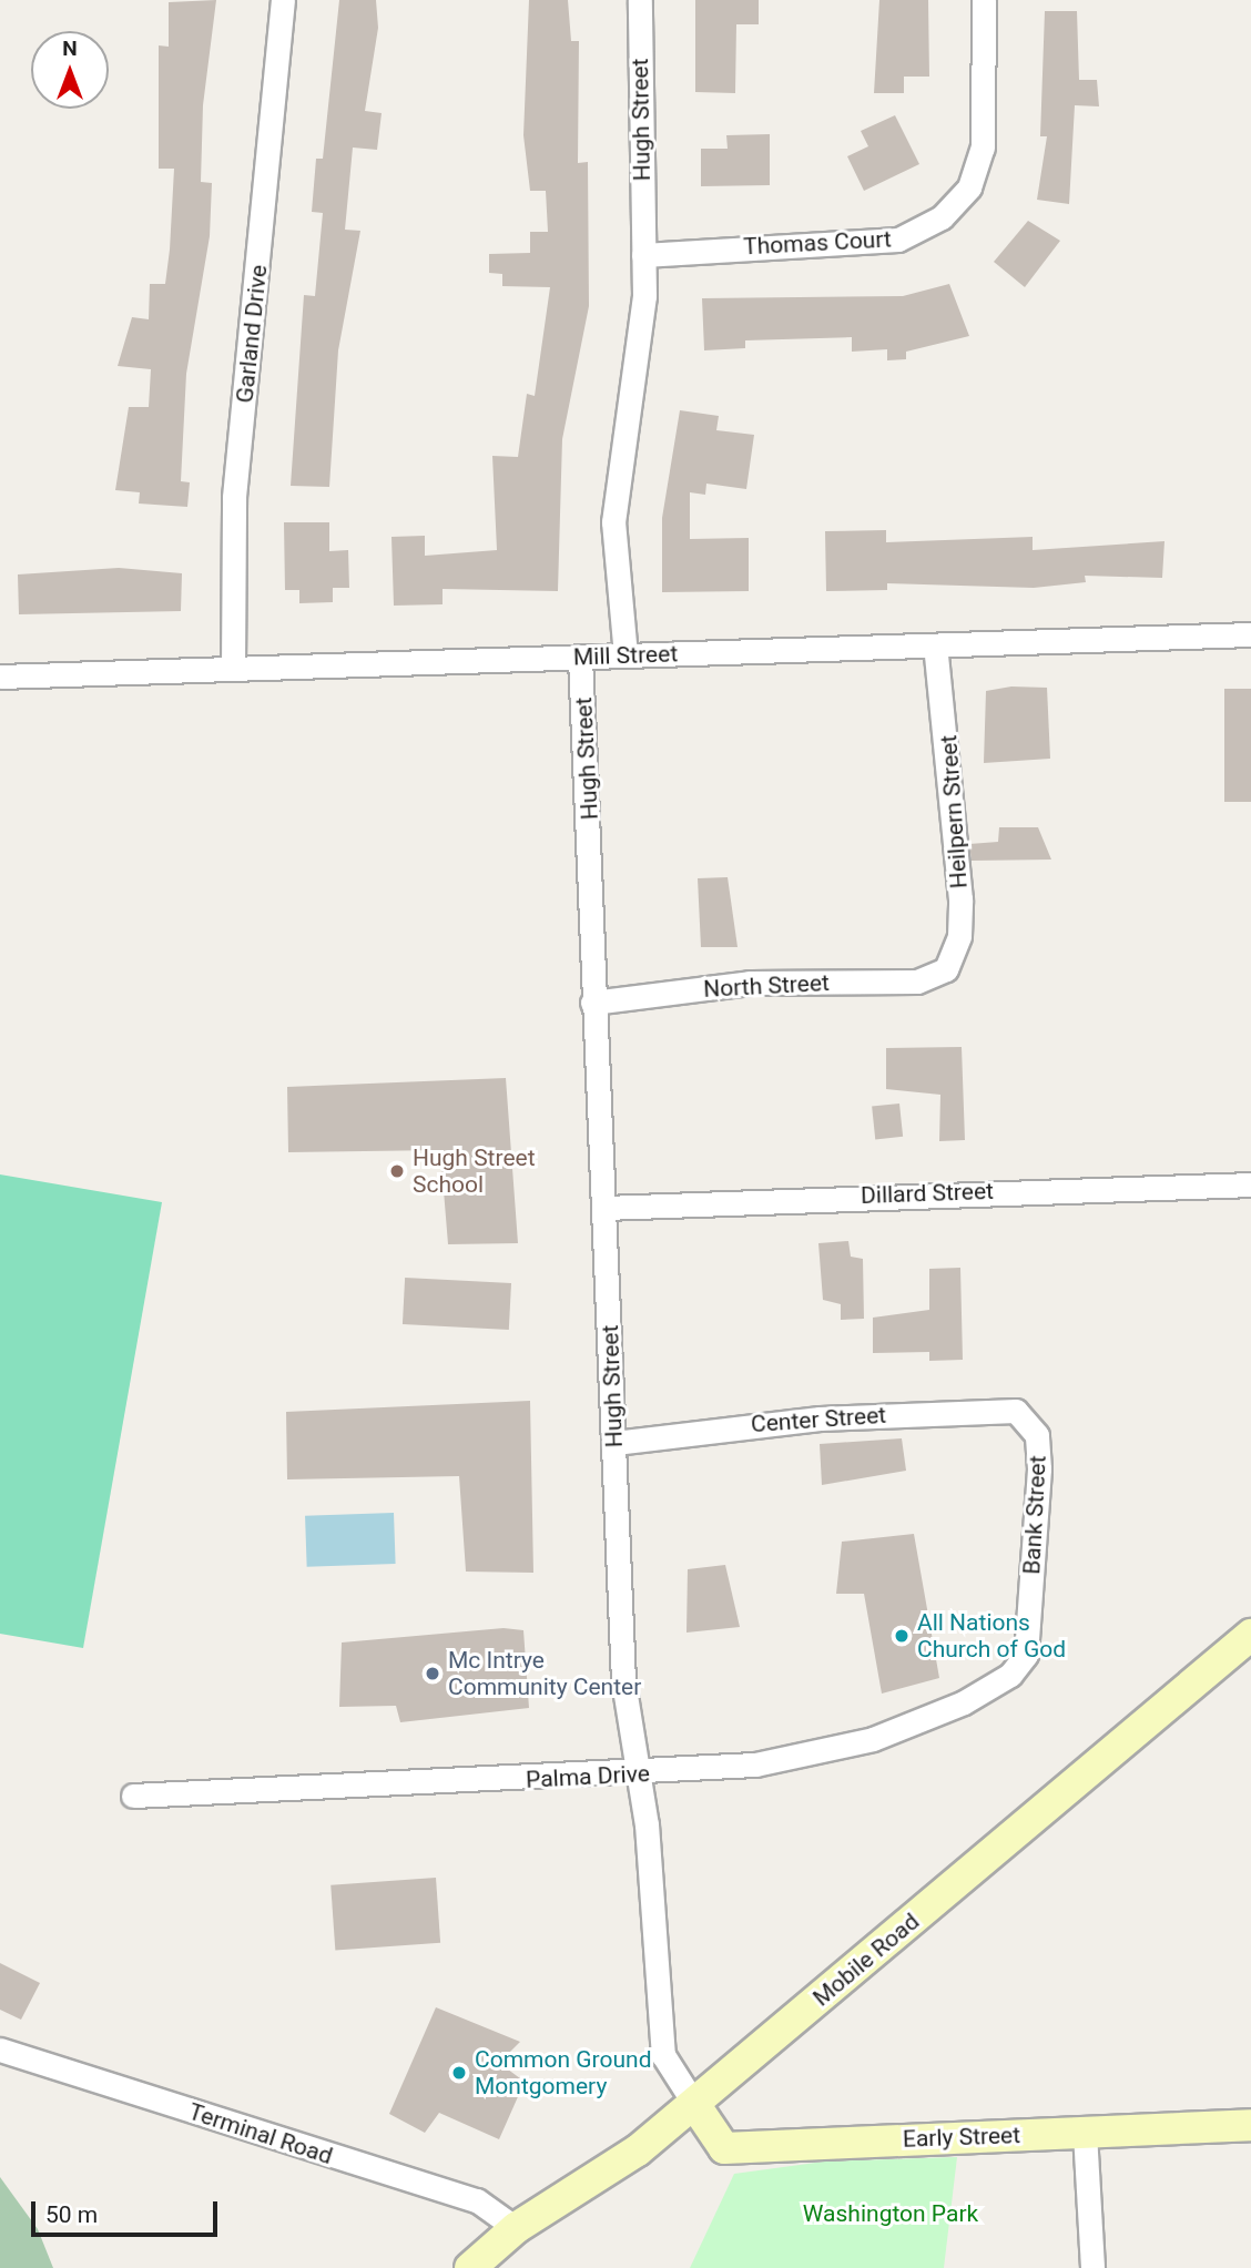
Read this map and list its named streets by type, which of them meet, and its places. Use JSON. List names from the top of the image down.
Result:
{
  "streets": {
    "street": [
      "Hugh Street",
      "Thomas Court",
      "Garland Drive",
      "Mill Street",
      "Heilpern Street",
      "North Street",
      "Dillard Street",
      "Center Street",
      "Bank Street",
      "Palma Drive",
      "Mobile Road",
      "Terminal Road",
      "Early Street"
    ]
  },
  "crossings": [
    ["Hugh Street", "Thomas Court"],
    ["Hugh Street", "Mill Street"],
    ["Hugh Street", "North Street"],
    ["Hugh Street", "Dillard Street"],
    ["Hugh Street", "Center Street"],
    ["Hugh Street", "Palma Drive"],
    ["Hugh Street", "Mobile Road"],
    ["Hugh Street", "Early Street"],
    ["Garland Drive", "Mill Street"],
    ["Mill Street", "Heilpern Street"],
    ["Heilpern Street", "North Street"],
    ["Center Street", "Bank Street"],
    ["Bank Street", "Palma Drive"],
    ["Mobile Road", "Terminal Road"],
    ["Mobile Road", "Early Street"]
  ],
  "parks": ["Washington Park"],
  "places": [
    "Hugh Street School",
    "All Nations Church of God",
    "Mc Intrye Community Center",
    "Common Ground Montgomery"
  ],
  "scale_bar": "50 m",
  "north": "top"
}
